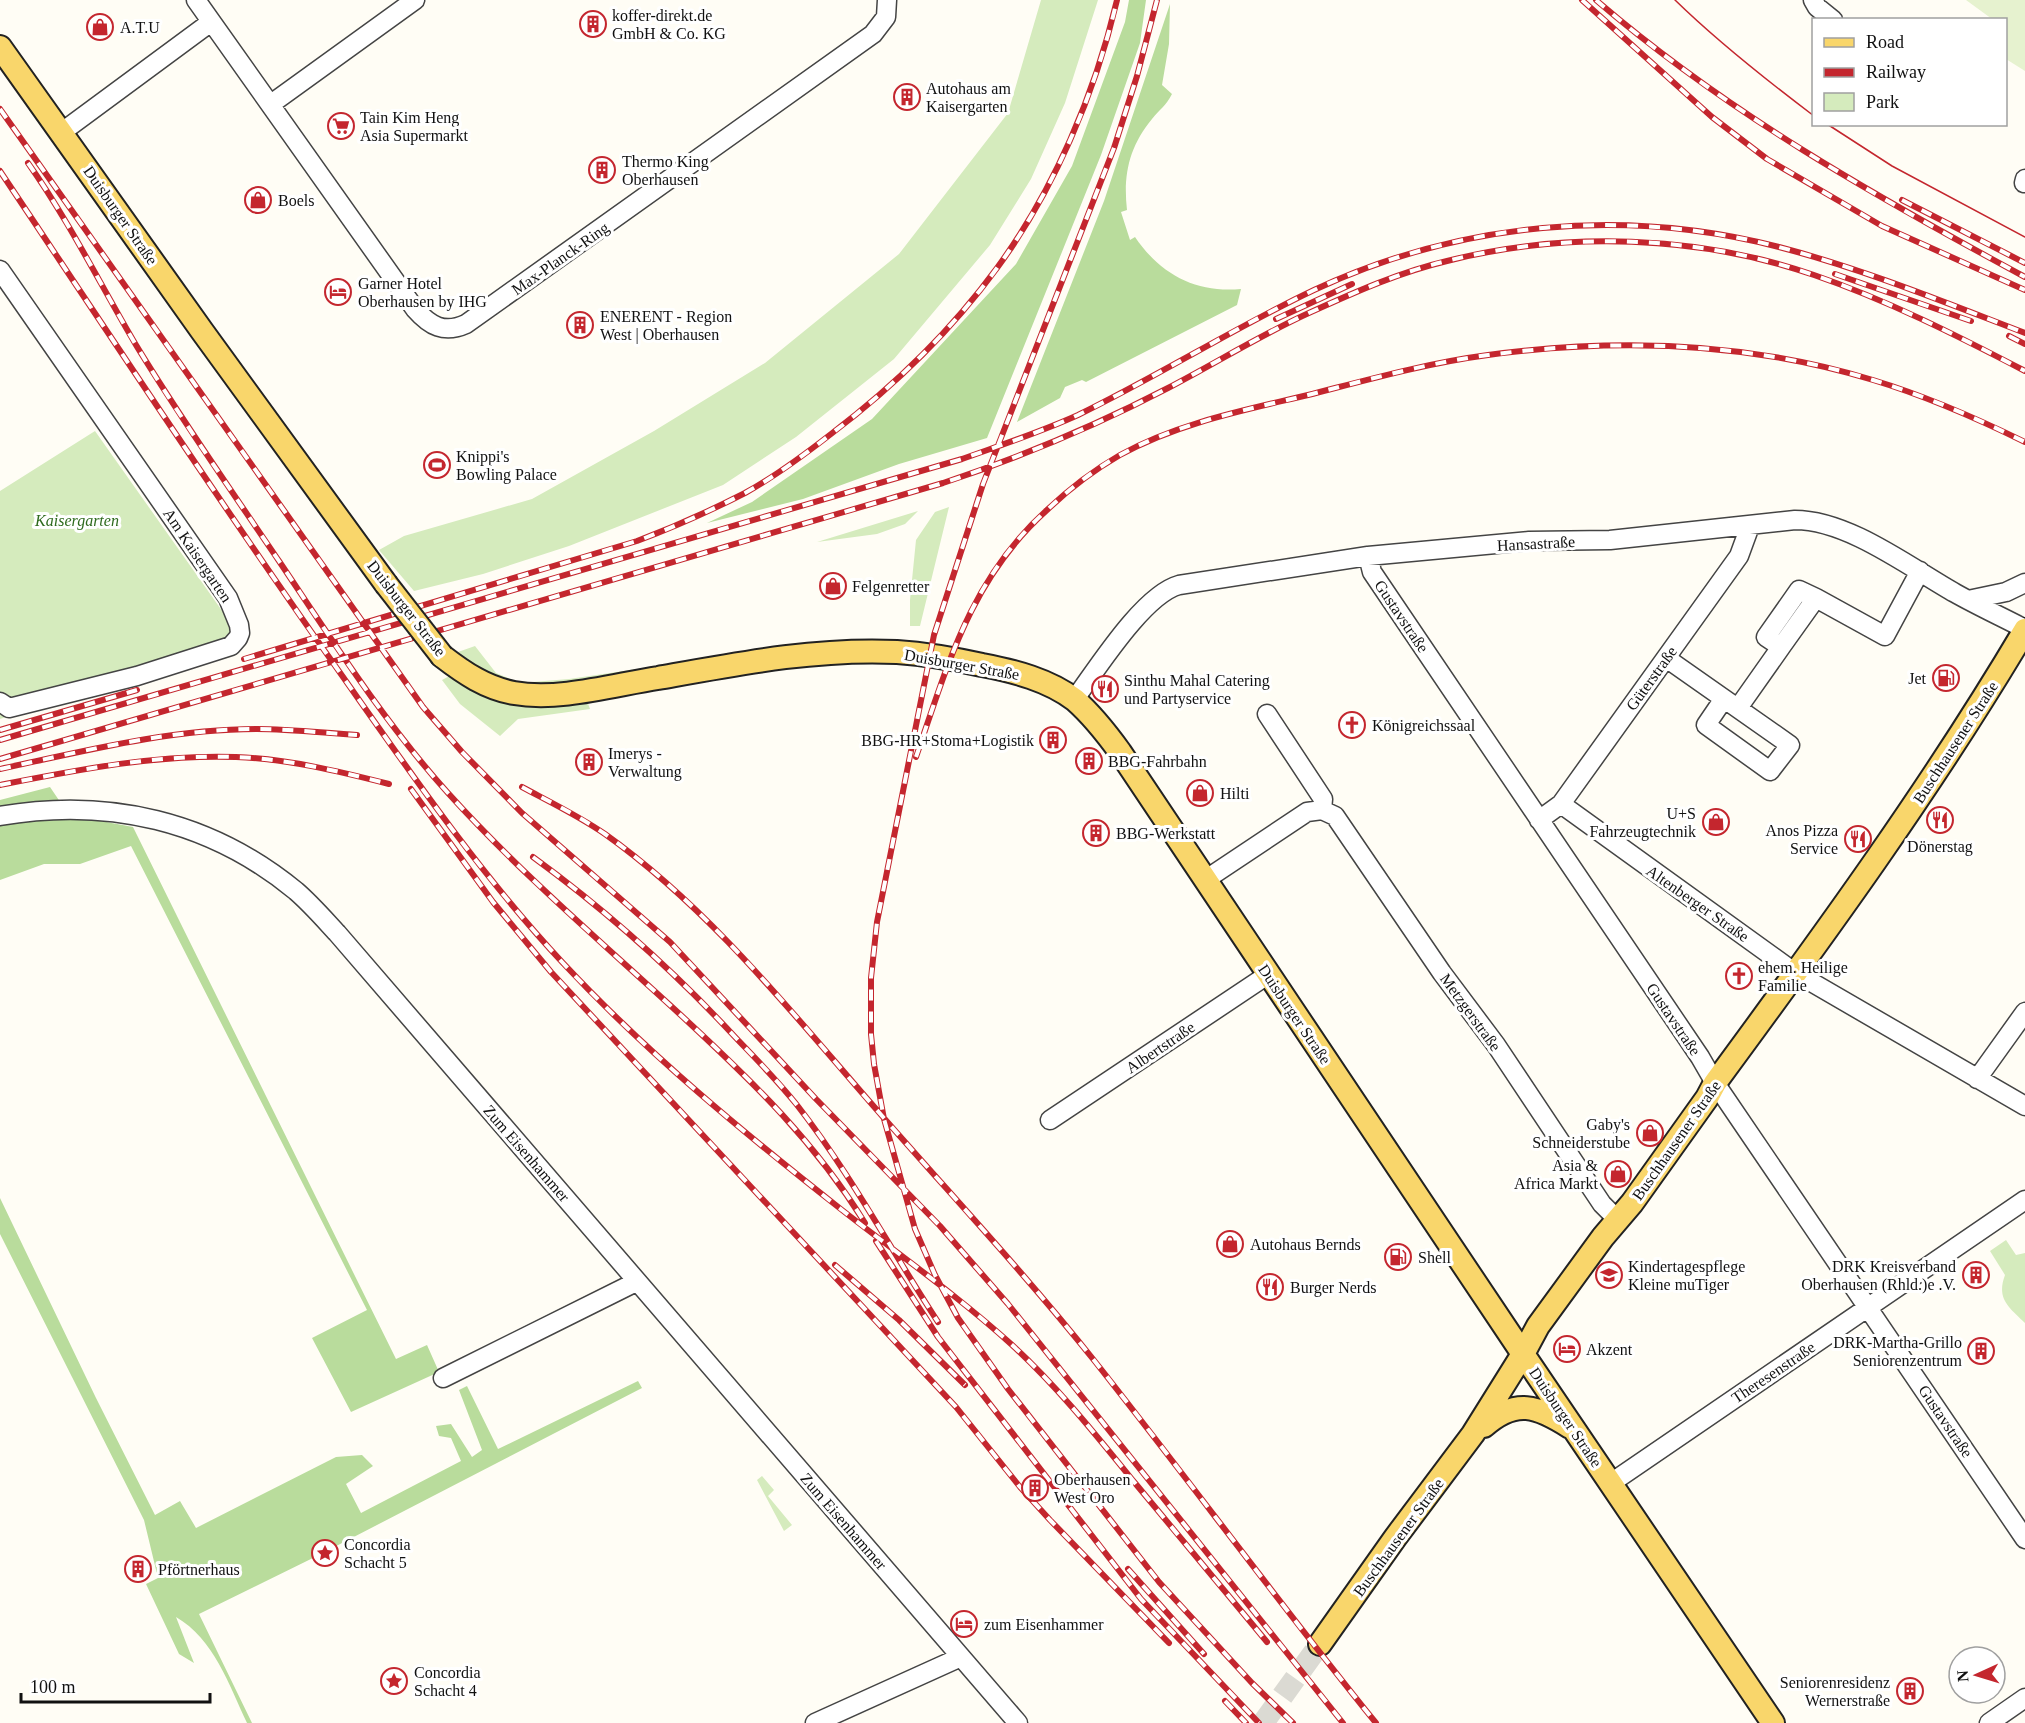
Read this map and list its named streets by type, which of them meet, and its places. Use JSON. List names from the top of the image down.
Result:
{
  "streets": {
    "main road": ["Duisburger Straße", "Buschhausener Straße"],
    "street": [
      "Max-Planck-Ring",
      "Hansastraße",
      "Am Kaisergarten",
      "Gustavstraße",
      "Güterstraße",
      "Altenberger Straße",
      "Metzgerstraße",
      "Albertstraße",
      "Zum Eisenhammer",
      "Theresenstraße"
    ]
  },
  "crossings": [
    ["Duisburger Straße", "Hansastraße"],
    ["Duisburger Straße", "Buschhausener Straße"],
    ["Duisburger Straße", "Albertstraße"],
    ["Duisburger Straße", "Theresenstraße"],
    ["Hansastraße", "Gustavstraße"],
    ["Hansastraße", "Güterstraße"],
    ["Hansastraße", "Buschhausener Straße"],
    ["Gustavstraße", "Güterstraße"],
    ["Gustavstraße", "Buschhausener Straße"],
    ["Gustavstraße", "Theresenstraße"],
    ["Güterstraße", "Altenberger Straße"],
    ["Buschhausener Straße", "Altenberger Straße"],
    ["Buschhausener Straße", "Metzgerstraße"]
  ],
  "parks": ["Kaisergarten"],
  "places": {
    "building": [
      "koffer-direkt.de GmbH & Co. KG",
      "Autohaus am Kaisergarten",
      "Thermo King Oberhausen",
      "ENERENT - Region West | Oberhausen",
      "BBG-HR+Stoma+Logistik",
      "BBG-Fahrbahn",
      "Imerys - Verwaltung",
      "BBG-Werkstatt",
      "DRK Kreisverband Oberhausen (Rhld.)e .V.",
      "DRK-Martha-Grillo Seniorenzentrum",
      "Oberhausen West Oro",
      "Pförtnerhaus",
      "Seniorenresidenz Wernerstraße"
    ],
    "shop": [
      "A.T.U",
      "Boels",
      "Felgenretter",
      "Hilti",
      "U+S Fahrzeugtechnik",
      "Gaby's Schneiderstube",
      "Asia & Africa Markt",
      "Autohaus Bernds"
    ],
    "supermarket": ["Tain Kim Heng Asia Supermarkt"],
    "hotel": ["Garner Hotel Oberhausen by IHG", "Akzent", "zum Eisenhammer"],
    "sports": ["Knippi's Bowling Palace"],
    "fuel station": ["Jet", "Shell"],
    "restaurant": [
      "Sinthu Mahal Catering und Partyservice",
      "Dönerstag",
      "Anos Pizza Service",
      "Burger Nerds"
    ],
    "church": ["Königreichssaal", "ehem. Heilige Familie"],
    "school or university": ["Kindertagespflege Kleine muTiger"],
    "place": ["Concordia Schacht 5", "Concordia Schacht 4"]
  },
  "legend": ["Road", "Railway", "Park"],
  "scale_bar": "100 m",
  "north": "left"
}
